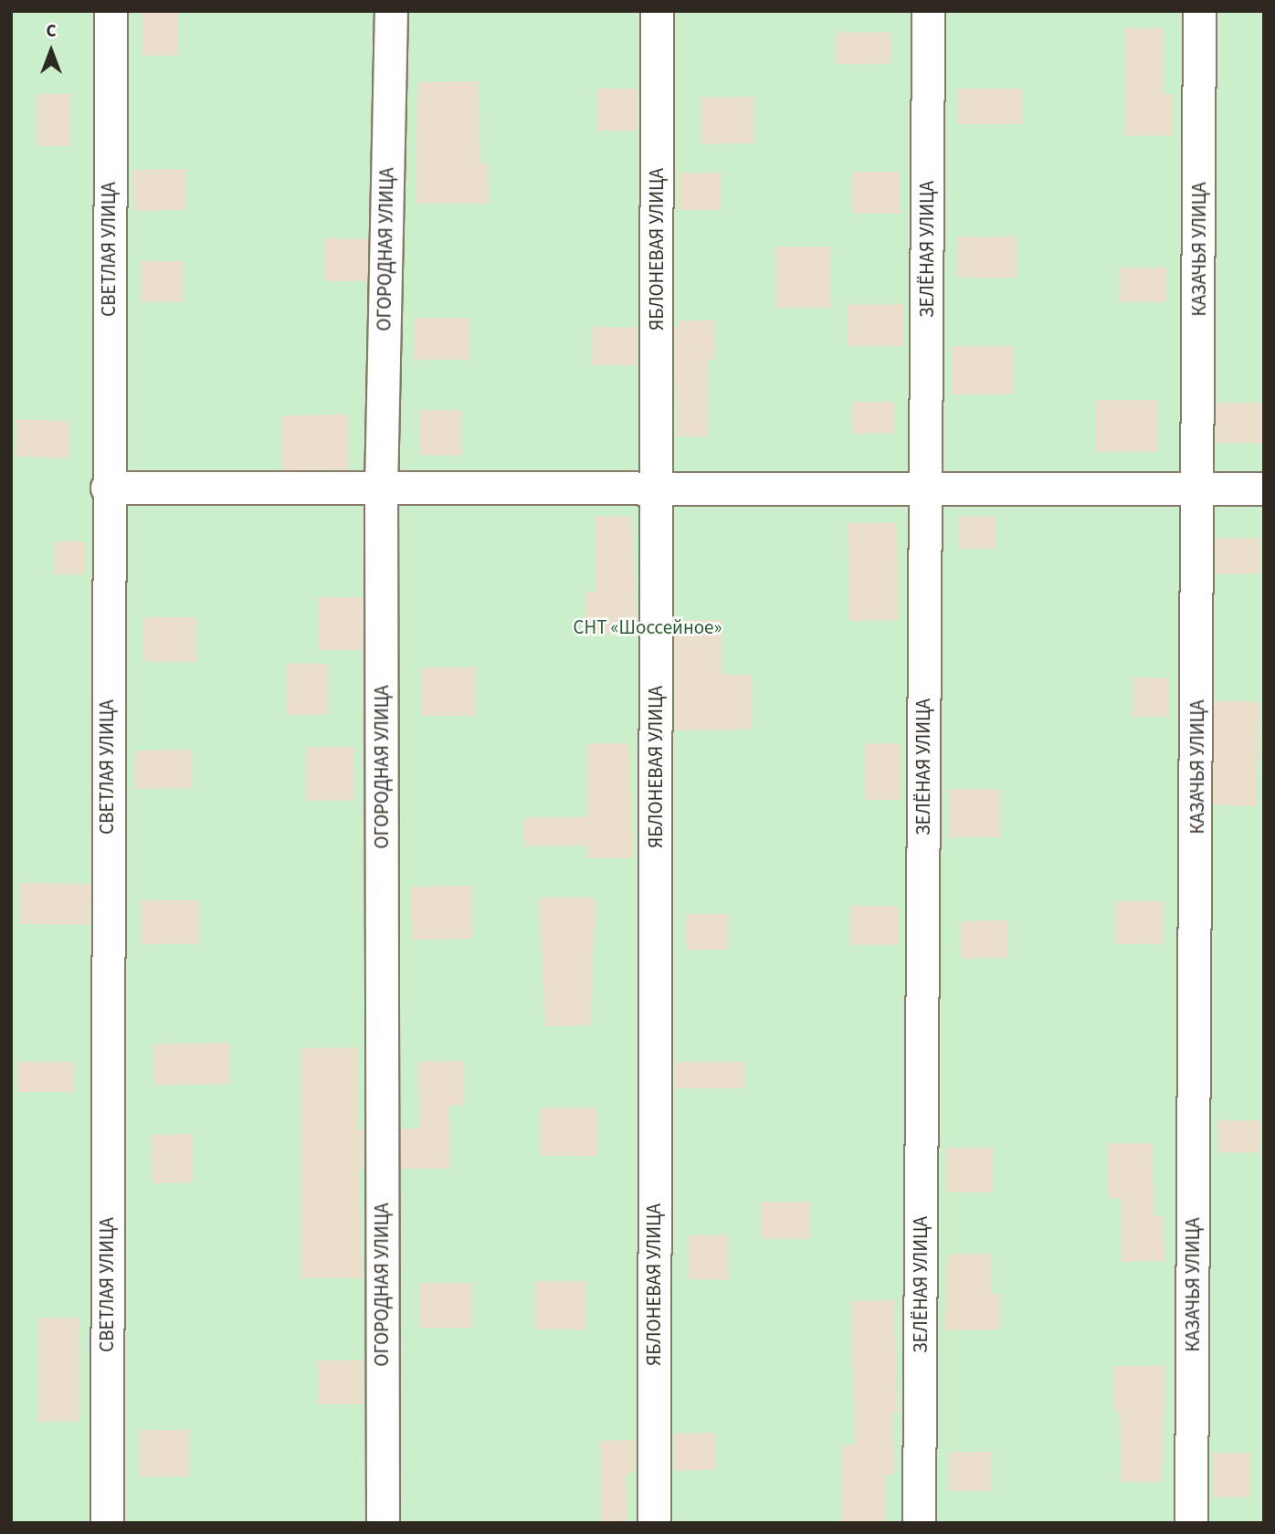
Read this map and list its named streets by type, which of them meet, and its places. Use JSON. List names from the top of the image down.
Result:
{
  "streets": {
    "street": [
      "СВЕТЛАЯ УЛИЦА",
      "ОГОРОДНАЯ УЛИЦА",
      "ЯБЛОНЕВАЯ УЛИЦА",
      "ЗЕЛЁНАЯ УЛИЦА",
      "КАЗАЧЬЯ УЛИЦА"
    ]
  },
  "parks": ["СНТ «Шоссейное»"],
  "north": "top"
}
